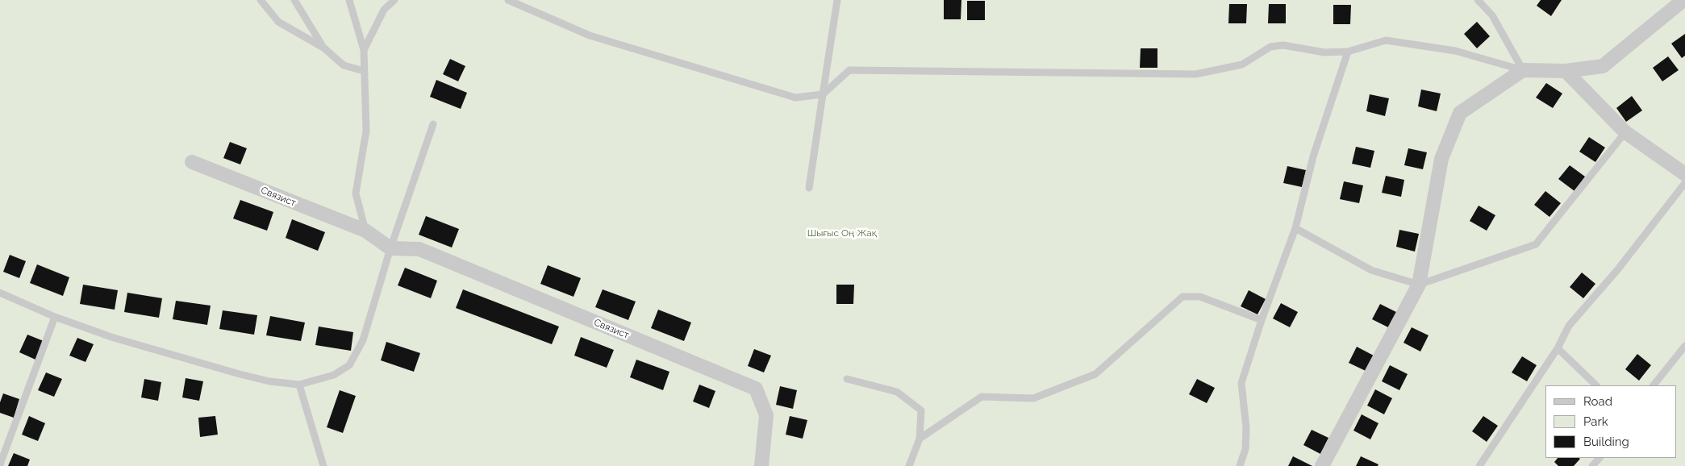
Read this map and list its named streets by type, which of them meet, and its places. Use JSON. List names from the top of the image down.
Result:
{
  "streets": {
    "street": ["Связист"]
  },
  "parks": ["Шығыс Оң Жақ"],
  "legend": ["Road", "Park", "Building"]
}
